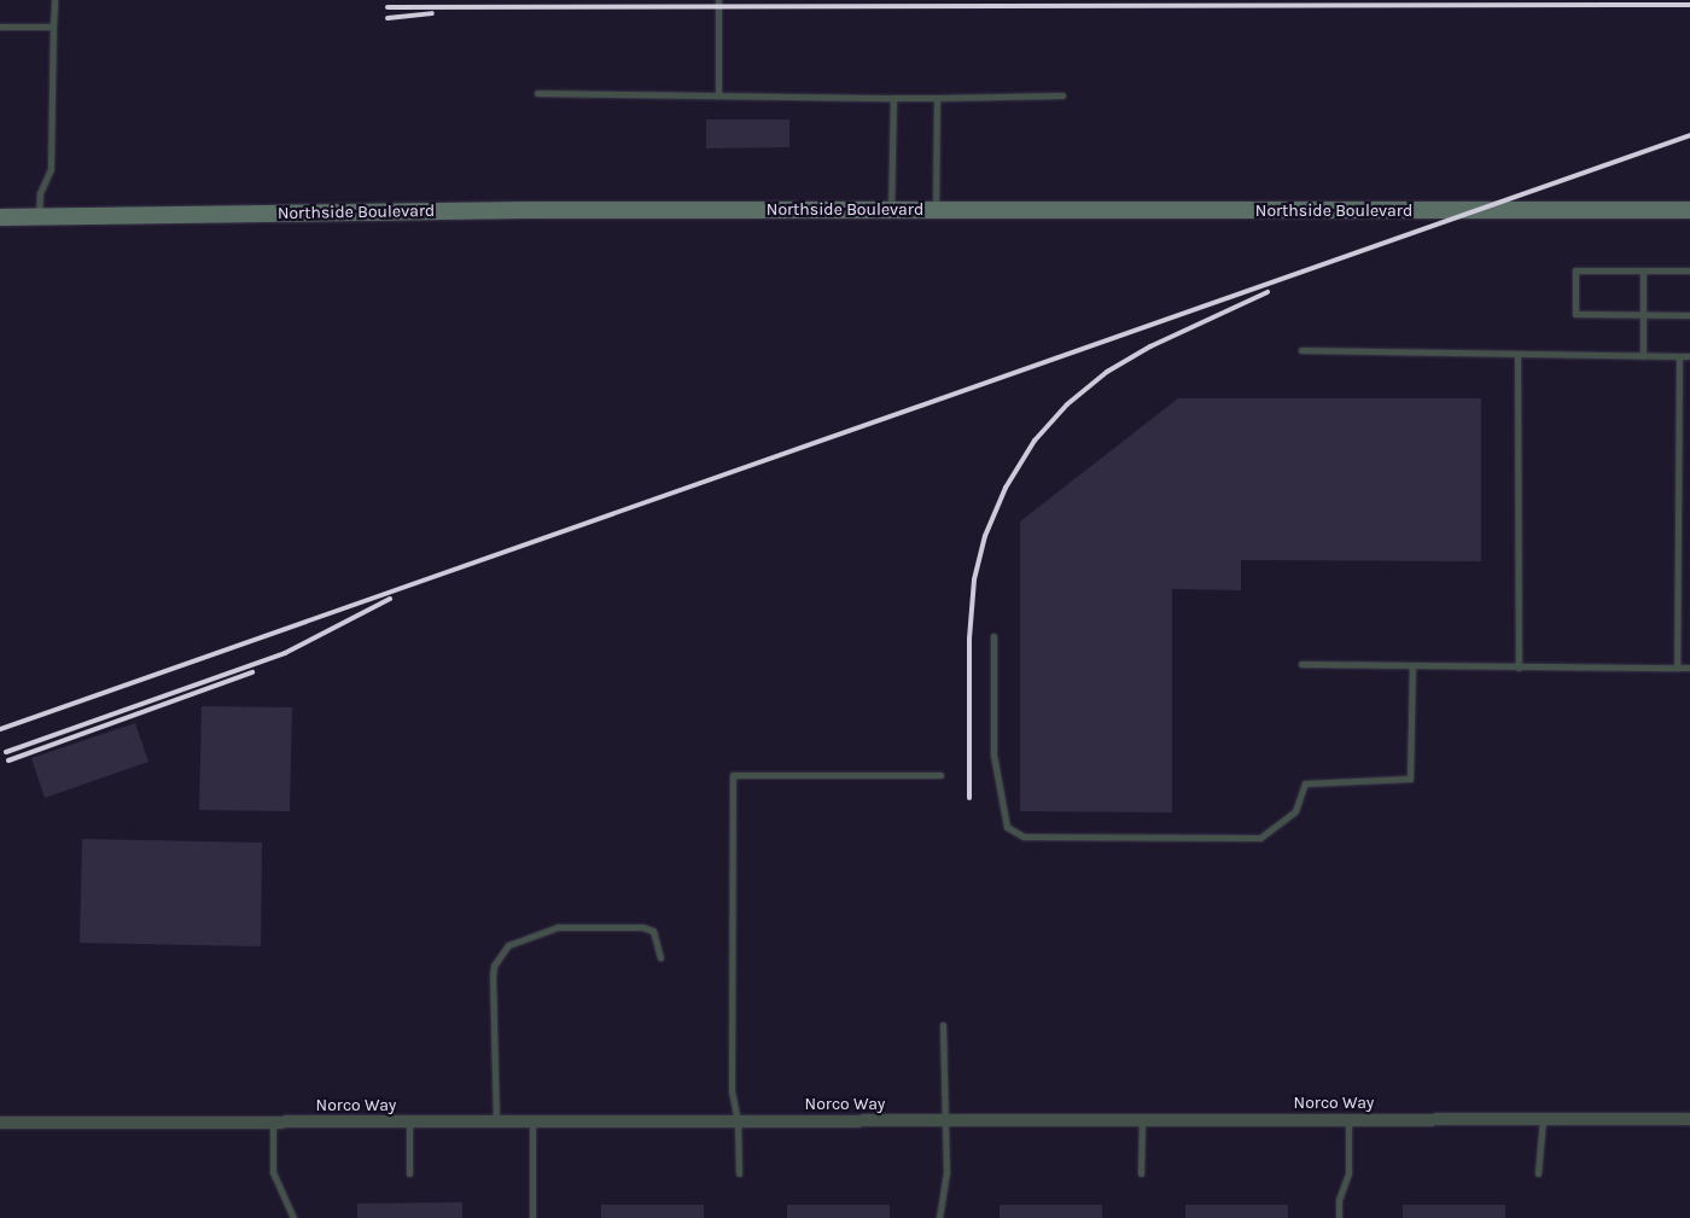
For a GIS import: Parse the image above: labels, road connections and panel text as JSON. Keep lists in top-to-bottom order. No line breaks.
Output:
{"streets":{"main road":["Northside Boulevard"],"street":["Norco Way"]}}
